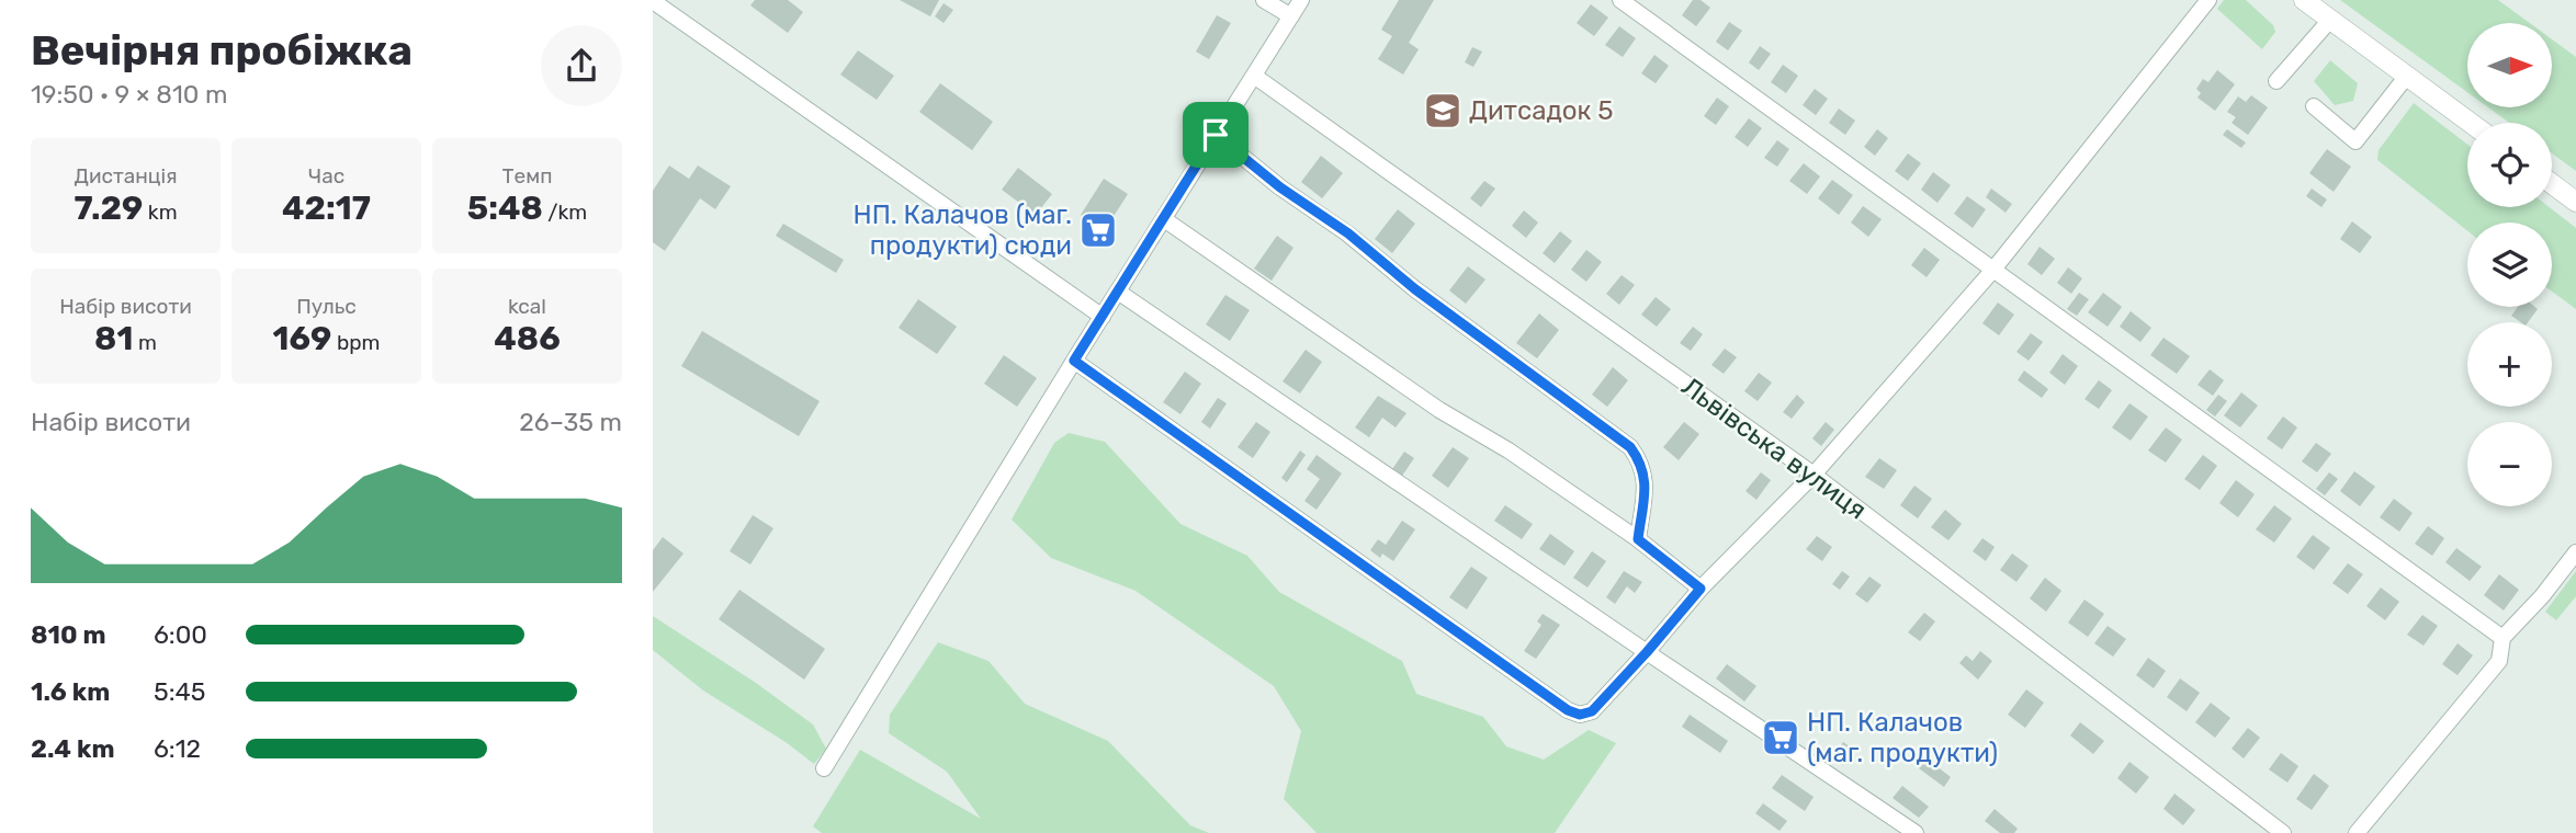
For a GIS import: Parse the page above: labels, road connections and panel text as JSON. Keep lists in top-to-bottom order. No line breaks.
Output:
{"streets":{"street":["Львівська вулиця"]},"places":{"school or university":["Дитсадок 5"],"supermarket":["НП. Калачов (маг. продукти) сюди","НП. Калачов (маг. продукти)"]},"north":"right","page":{"heading":["Вечірня пробіжка","19:50 · 9 × 810 m"],"map_buttons":["+","−"],"stats":[["Дистанція","7.29 km"],["Час","42:17"],["Темп","5:48 /km"],["Набір висоти","81 m"],["Пульс","169 bpm"],["kcal","486"]],"chart":["Набір висоти","26–35 m"],"list":[{"name":"810 m","note":"6:00"},{"name":"1.6 km","note":"5:45"},{"name":"2.4 km","note":"6:12"}]}}
